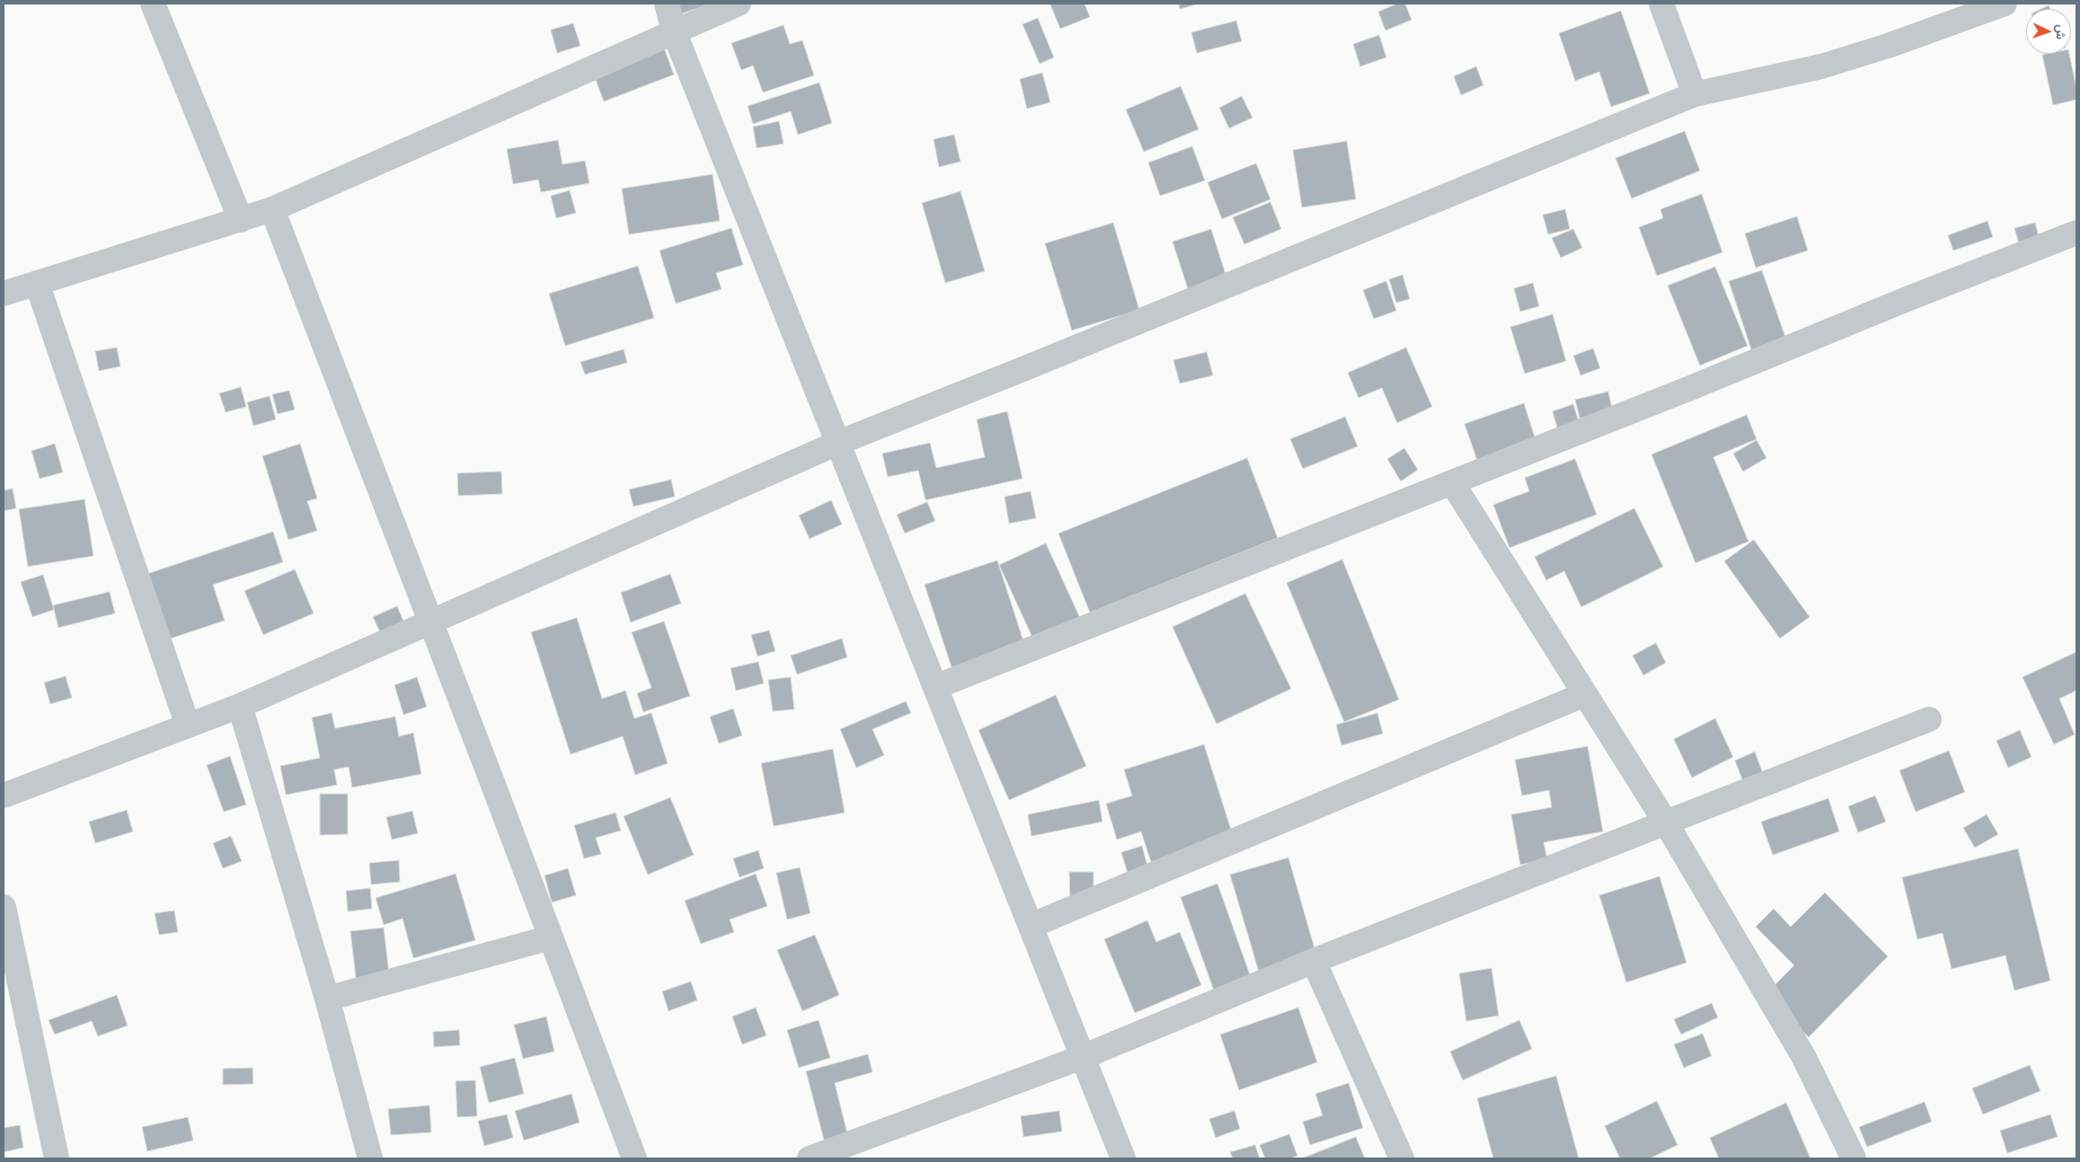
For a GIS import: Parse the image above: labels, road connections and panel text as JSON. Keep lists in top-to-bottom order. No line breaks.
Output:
{"north":"right"}
